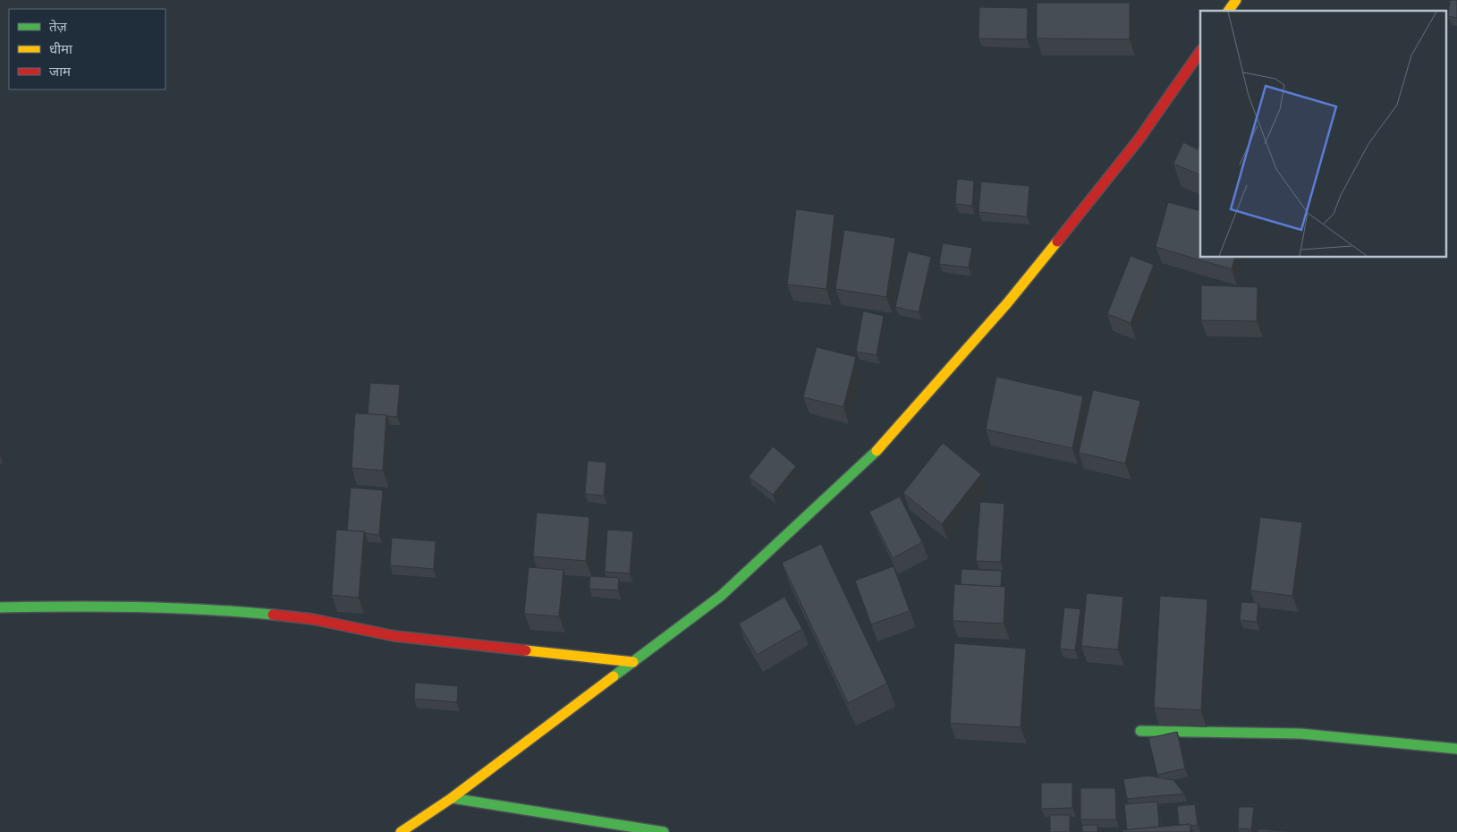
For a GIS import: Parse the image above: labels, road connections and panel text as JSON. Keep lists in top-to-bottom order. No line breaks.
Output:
{"legend":["तेज़","धीमा","जाम"]}
